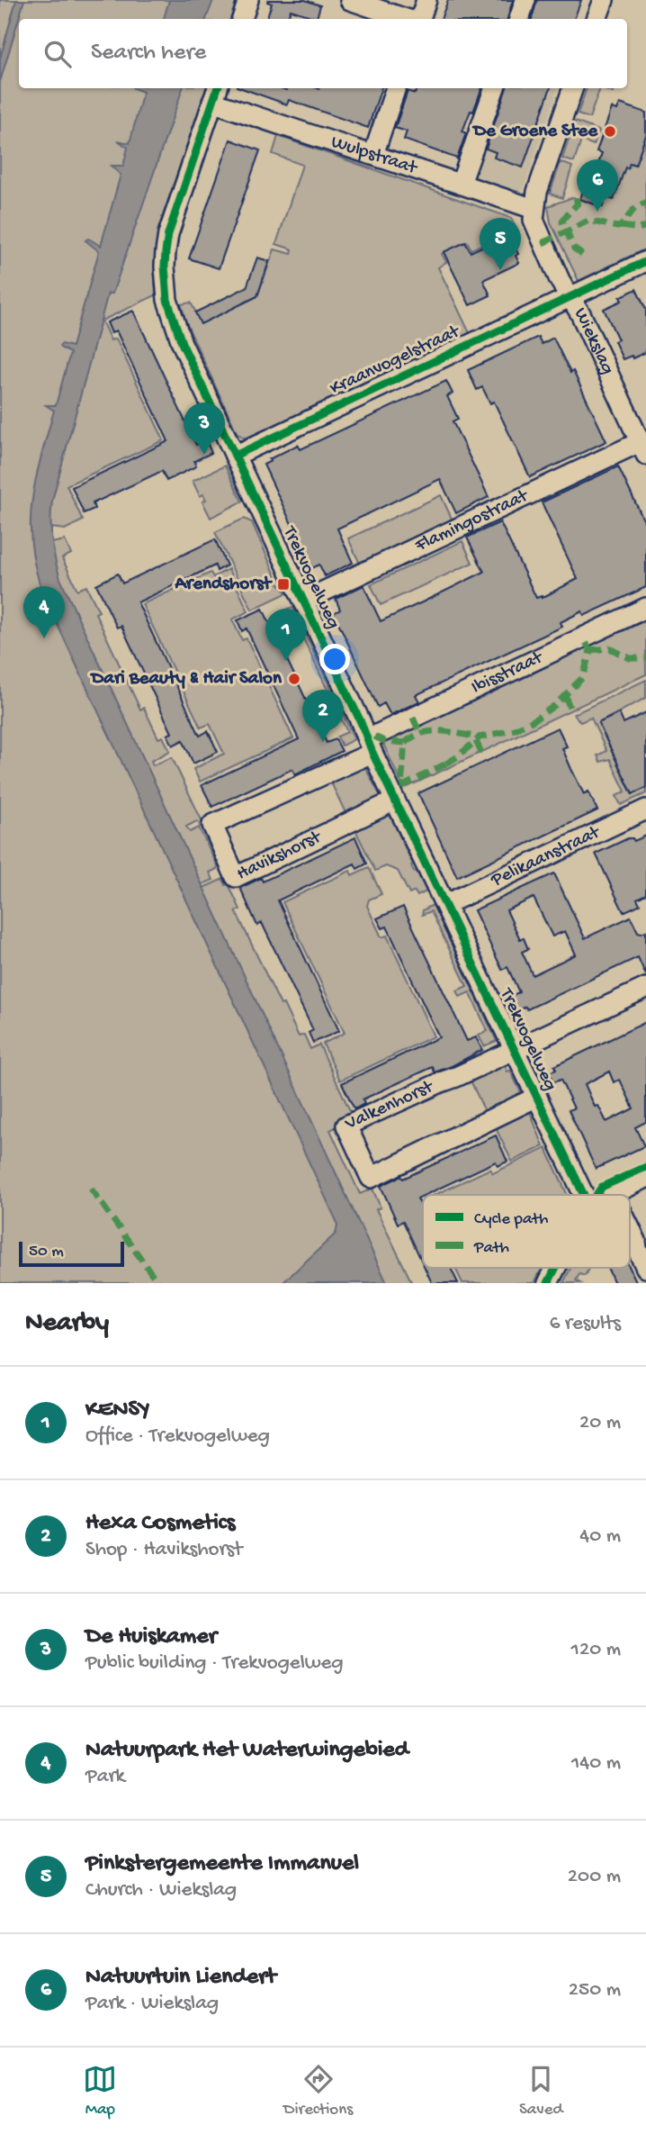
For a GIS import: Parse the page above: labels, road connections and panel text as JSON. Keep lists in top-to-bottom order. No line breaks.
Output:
{"streets":{"street":["Wulpstraat","Wiekslag","Kraanvogelstraat","Flamingostraat","Trekvogelweg","Ibisstraat","Havikshorst","Pelikaanstraat","Valkenhorst"]},"crossings":[["Wulpstraat","Wiekslag"],["Wulpstraat","Trekvogelweg"],["Wiekslag","Kraanvogelstraat"],["Wiekslag","Flamingostraat"],["Kraanvogelstraat","Trekvogelweg"],["Flamingostraat","Trekvogelweg"],["Trekvogelweg","Ibisstraat"],["Trekvogelweg","Havikshorst"],["Trekvogelweg","Pelikaanstraat"],["Trekvogelweg","Valkenhorst"],["Ibisstraat","Havikshorst"]],"places":{"other":["De Groene Stee","Dari Beauty & Hair Salon"],"transit":["Arendshorst"]},"legend":["Cycle path","Path"],"scale_bar":"50 m","page":{"search":"Search here","pins":["6","5","3","4","1","2"],"scale":"50 m","heading":["Nearby","6 results"],"list":[{"mark":"1","name":"KENSY","note":"Office · Trekvogelweg","value":"20 m"},{"mark":"2","name":"Hexa Cosmetics","note":"Shop · Havikshorst","value":"40 m"},{"mark":"3","name":"De Huiskamer","note":"Public building · Trekvogelweg","value":"120 m"},{"mark":"4","name":"Natuurpark Het Waterwingebied","note":"Park","value":"140 m"},{"mark":"5","name":"Pinkstergemeente Immanuel","note":"Church · Wiekslag","value":"200 m"},{"mark":"6","name":"Natuurtuin Liendert","note":"Park · Wiekslag","value":"250 m"}],"nav":["Map","Directions","Saved"]}}
